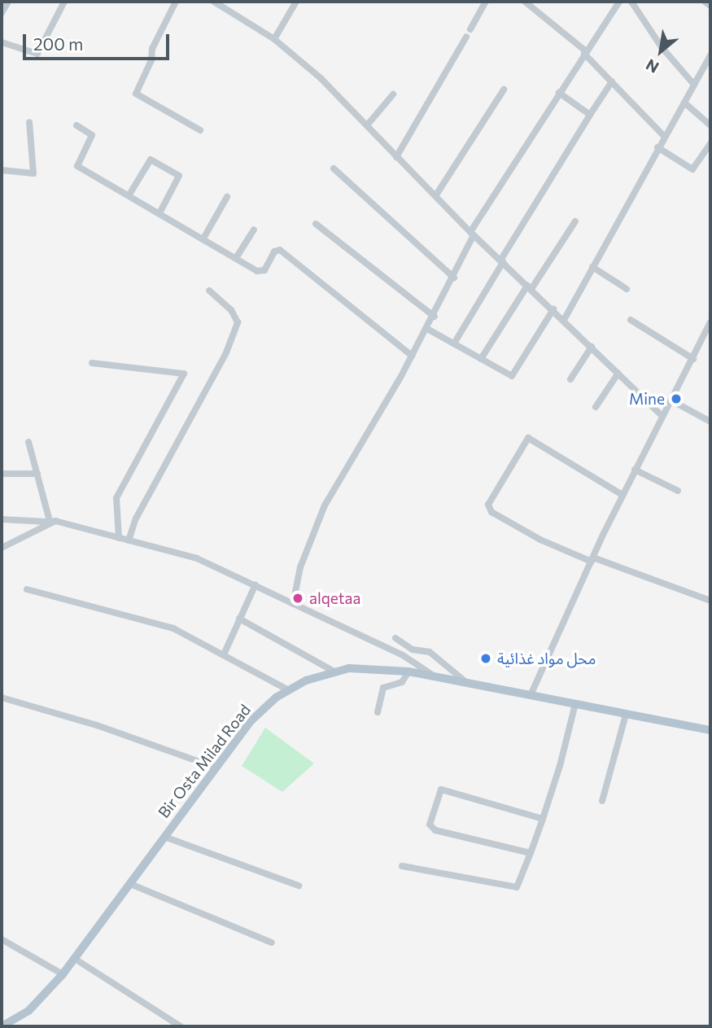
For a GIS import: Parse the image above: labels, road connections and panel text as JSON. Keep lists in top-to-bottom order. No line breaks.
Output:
{"streets":{"main road":["Bir Osta Milad Road"]},"places":["Mine","alqetaa","محل مواد غذائية"],"scale_bar":"200 m","north":"bottom left"}
